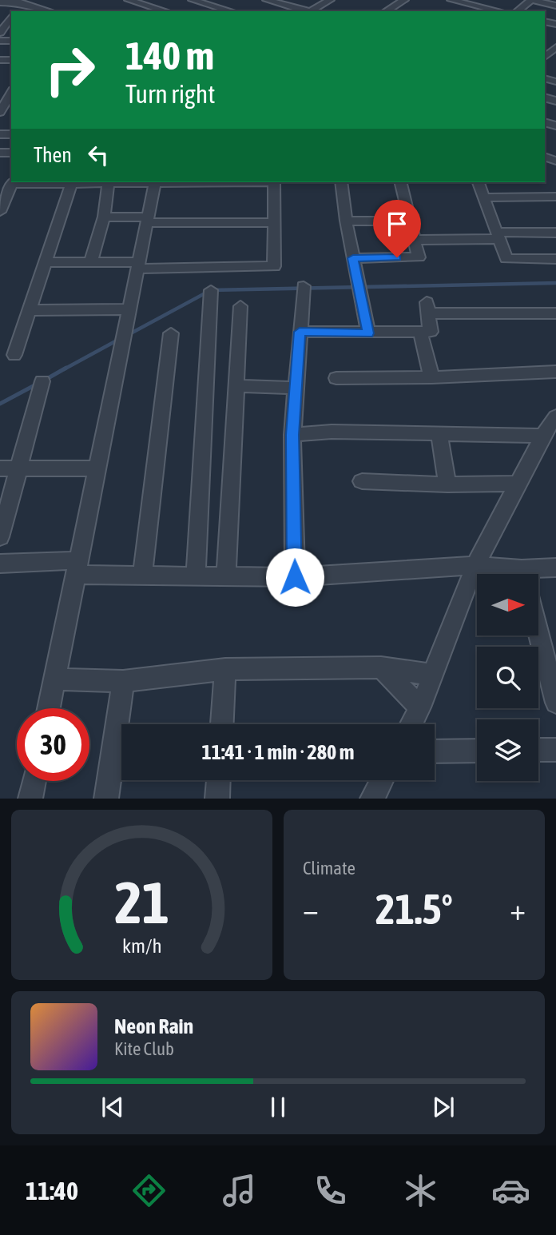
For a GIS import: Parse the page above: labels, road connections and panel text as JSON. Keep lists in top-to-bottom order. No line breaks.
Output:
{"north":"right","page":{"turn":["140 m","Turn right"],"then":"Then","limit":"30","trip":"11:41 · 1 min · 280 m","tile":"Climate","heat":["−","21.5°","+"],"song":["Neon Rain","Kite Club"],"tabs":"11:40","gauge":["21","km/h"]}}
